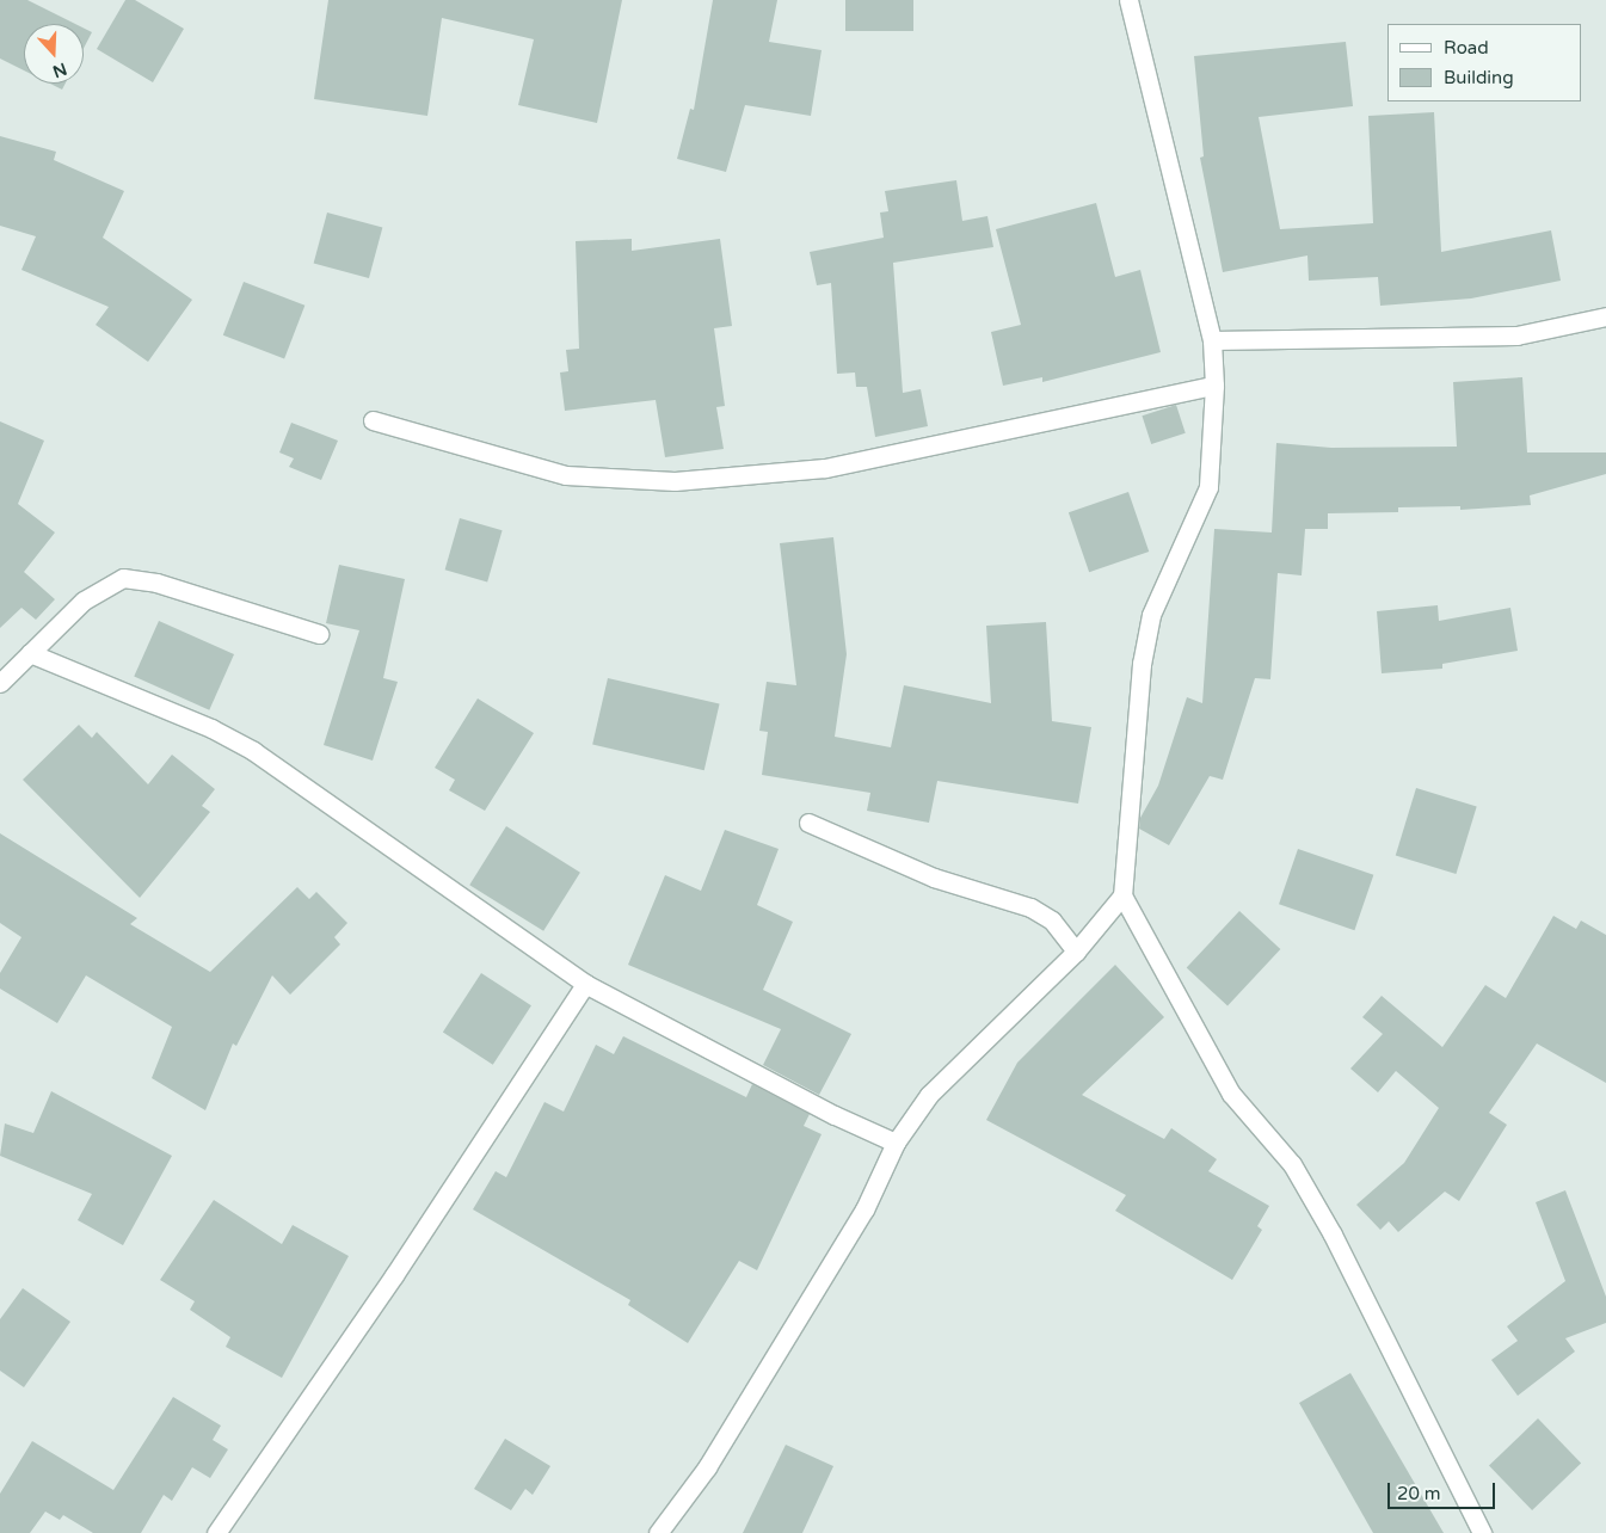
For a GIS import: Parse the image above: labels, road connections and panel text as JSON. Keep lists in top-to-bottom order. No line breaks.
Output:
{"legend":["Road","Building"],"scale_bar":"20 m","north":"bottom"}
